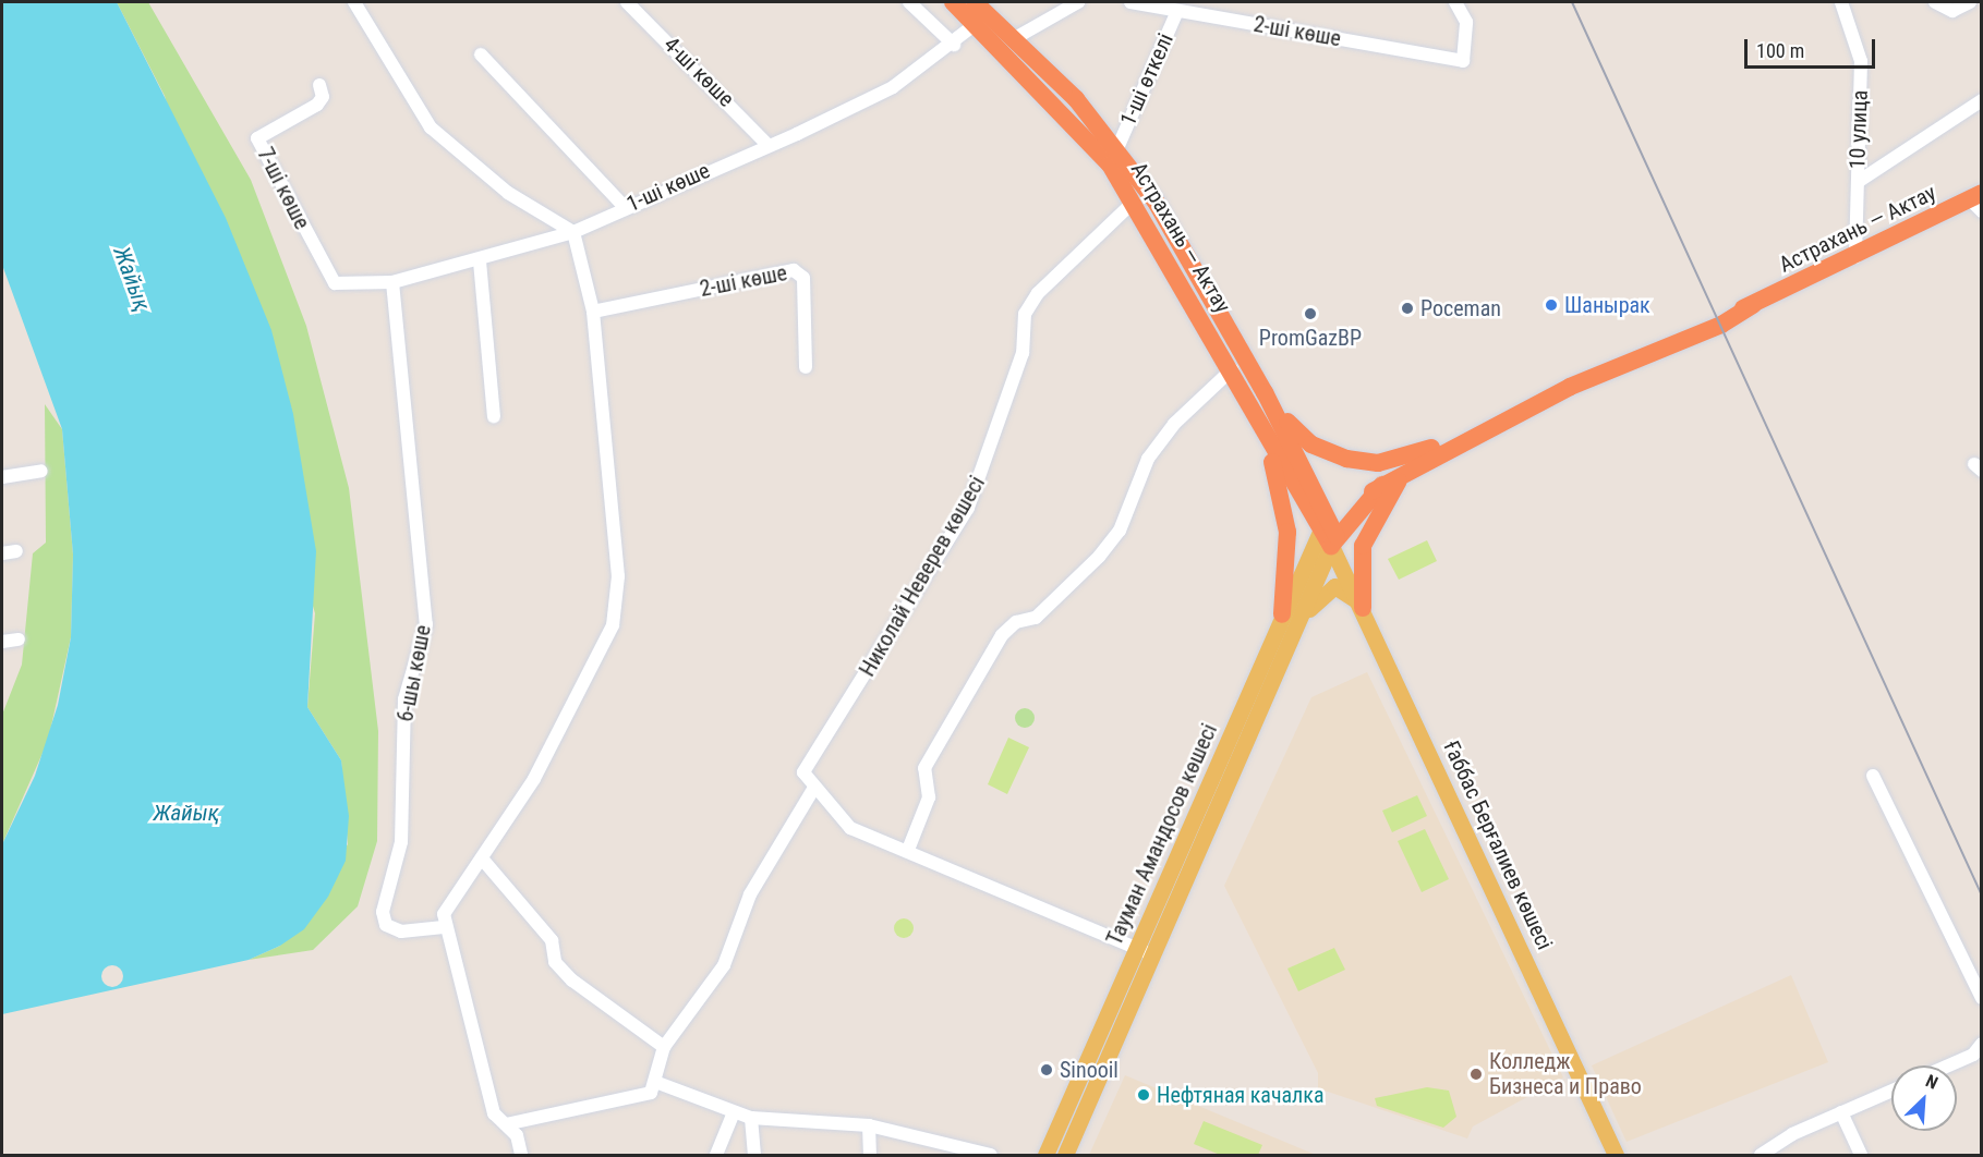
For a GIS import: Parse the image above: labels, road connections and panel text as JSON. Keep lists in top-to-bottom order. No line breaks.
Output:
{"streets":{"highway":["Астрахань — Актау"],"main road":["Тауман Амандосов көшесі","Ғаббас Берғалиев көшесі"],"street":["2-ші көше","4-шi көше","1-ші өткелі","10 улица","1-ші көше","7-шi көше","Николай Неверев көшесі","6-шы көше"]},"crossings":[["2-ші көше","1-ші өткелі"],["4-шi көше","1-ші көше"],["1-ші өткелі","Астрахань — Актау"],["10 улица","Астрахань — Актау"],["1-ші көше","7-шi көше"],["1-ші көше","Астрахань — Актау"],["1-ші көше","6-шы көше"],["Астрахань — Актау","Николай Неверев көшесі"],["Астрахань — Актау","Тауман Амандосов көшесі"],["Астрахань — Актау","Ғаббас Берғалиев көшесі"],["Тауман Амандосов көшесі","Ғаббас Берғалиев көшесі"]],"water":["Жайық"],"places":["Шанырак","Poceman","PromGazBP","Sinooil","Колледж Бизнеса и Право","Нефтяная качалка"],"scale_bar":"100 m","north":"top right"}
